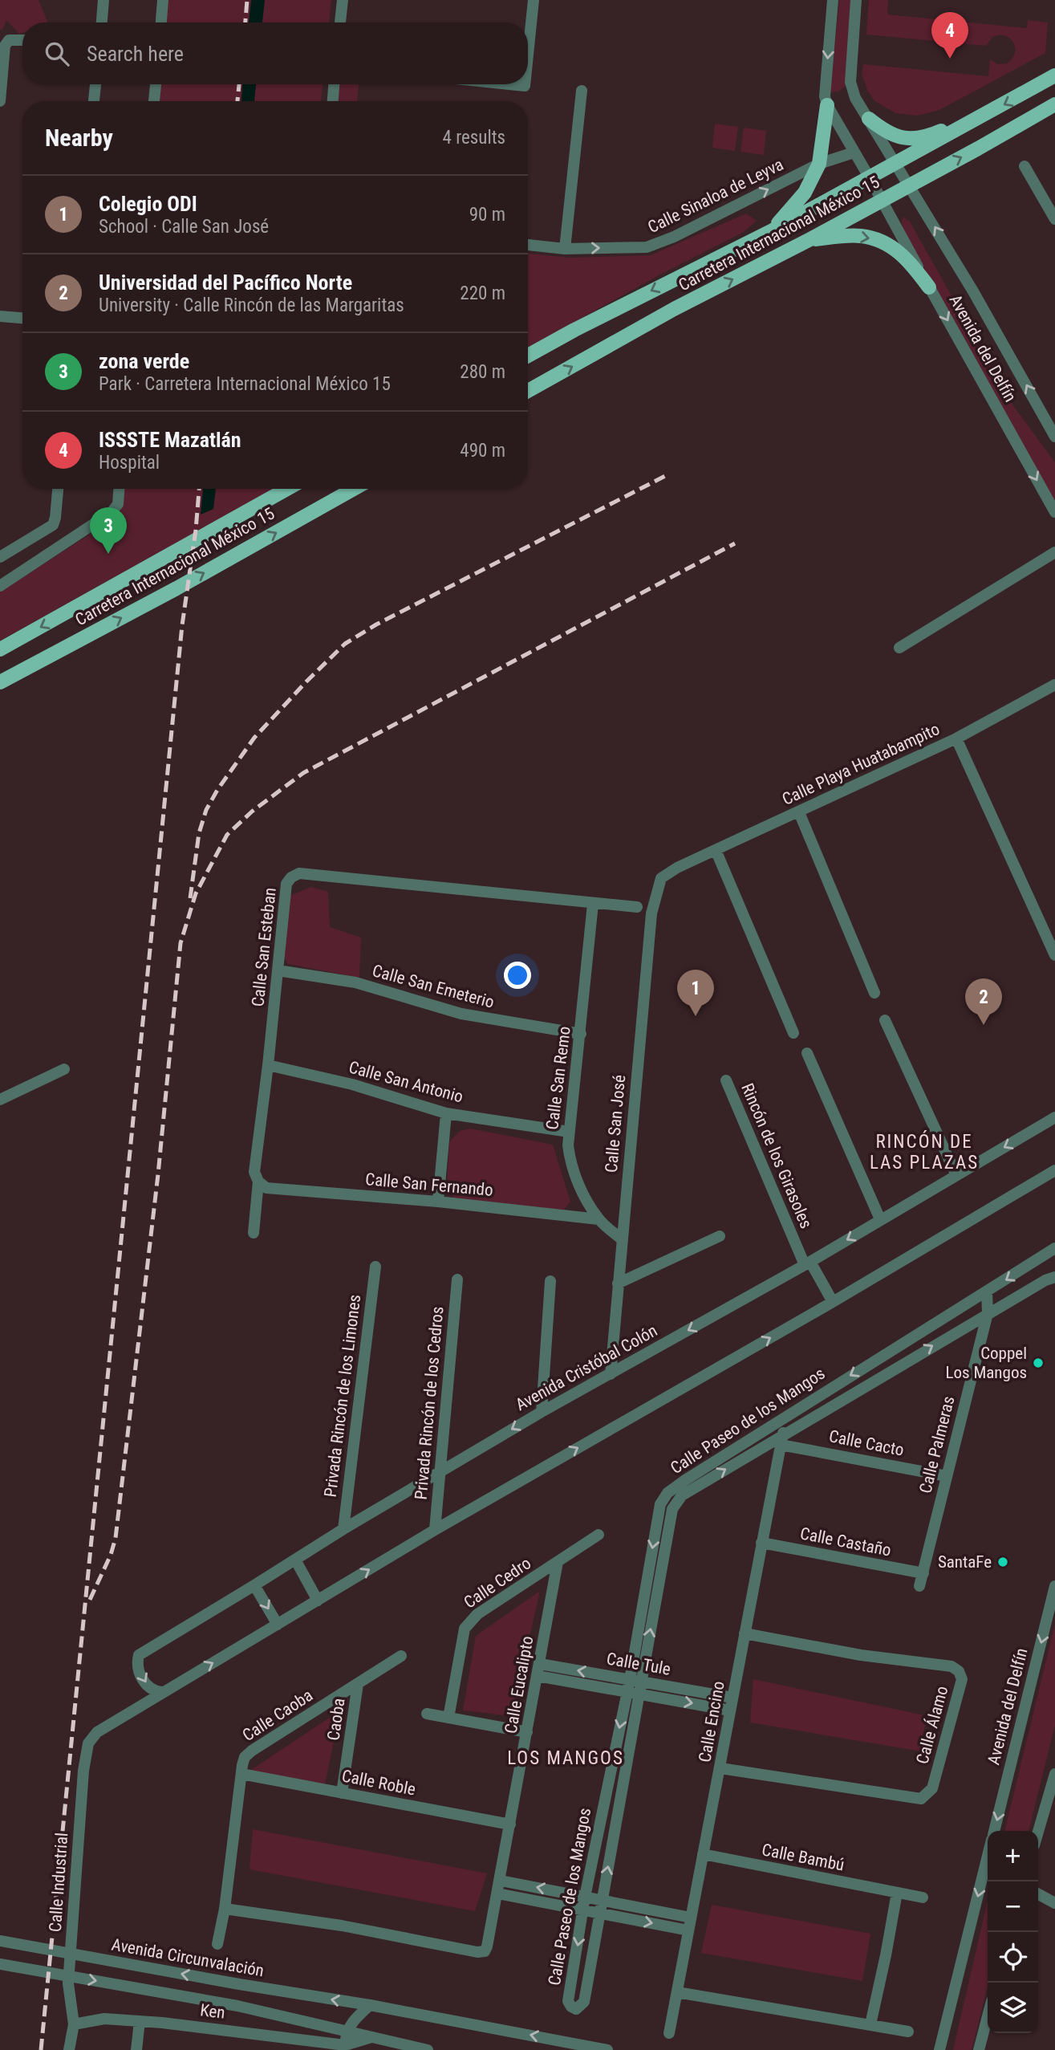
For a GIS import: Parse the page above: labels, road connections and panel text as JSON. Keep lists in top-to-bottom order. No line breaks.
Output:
{"streets":{"main road":["Carretera Internacional México 15"],"street":["Calle Sinaloa de Leyva","Avenida del Delfín","Calle Playa Huatabampito","Calle San Esteban","Calle San Emeterio","Calle San Remo","Calle San Antonio","Calle San José","Rincón de los Girasoles","Calle San Fernando","Avenida Cristóbal Colón","Privada Rincón de los Limones","Privada Rincón de los Cedros","Calle Paseo de los Mangos","Calle Cacto","Calle Palmeras","Calle Castaño","Calle Cedro","Calle Tule","Calle Eucalipto","Calle Caoba","Caoba","Calle Encino","Calle Álamo","Calle Roble","Calle Bambú","Calle Industrial","Avenida Circunvalación","Ken"]},"crossings":[["Carretera Internacional México 15","Avenida del Delfín"],["Calle Playa Huatabampito","Calle San José"],["Calle San Esteban","Calle San Emeterio"],["Calle San Esteban","Calle San Remo"],["Calle San Esteban","Calle San Antonio"],["Calle San Esteban","Calle San Fernando"],["Calle San Emeterio","Calle San Remo"],["Calle San Remo","Calle San Antonio"],["Calle San Remo","Calle San José"],["Calle San Remo","Calle San Fernando"],["Calle San José","Avenida Cristóbal Colón"],["Rincón de los Girasoles","Avenida Cristóbal Colón"],["Avenida Cristóbal Colón","Privada Rincón de los Limones"],["Avenida Cristóbal Colón","Privada Rincón de los Cedros"],["Avenida Cristóbal Colón","Calle Industrial"],["Calle Paseo de los Mangos","Calle Cacto"],["Calle Paseo de los Mangos","Calle Palmeras"],["Calle Paseo de los Mangos","Calle Tule"],["Calle Paseo de los Mangos","Calle Encino"],["Calle Cacto","Calle Palmeras"],["Calle Cacto","Calle Encino"],["Calle Palmeras","Calle Castaño"],["Calle Castaño","Calle Encino"],["Calle Cedro","Calle Eucalipto"],["Calle Tule","Calle Eucalipto"],["Calle Tule","Calle Encino"],["Calle Eucalipto","Calle Caoba"],["Calle Eucalipto","Calle Roble"],["Calle Caoba","Caoba"],["Calle Caoba","Calle Roble"],["Caoba","Calle Roble"],["Calle Encino","Calle Álamo"],["Calle Encino","Calle Bambú"],["Calle Industrial","Ken"]],"one_way":["Calle Sinaloa de Leyva"],"districts":["RINCÓN DE LAS PLAZAS","LOS MANGOS"],"places":["Coppel Los Mangos","SantaFe"],"page":{"pins":["4","3","1","2"],"search":"Search here","heading":["Nearby","4 results"],"list":[{"mark":"1","name":"Colegio ODI","note":"School · Calle San José","value":"90 m"},{"mark":"2","name":"Universidad del Pacífico Norte","note":"University · Calle Rincón de las Margaritas","value":"220 m"},{"mark":"3","name":"zona verde","note":"Park · Carretera Internacional México 15","value":"280 m"},{"mark":"4","name":"ISSSTE Mazatlán","note":"Hospital","value":"490 m"}],"map_buttons":["+","−"]}}
